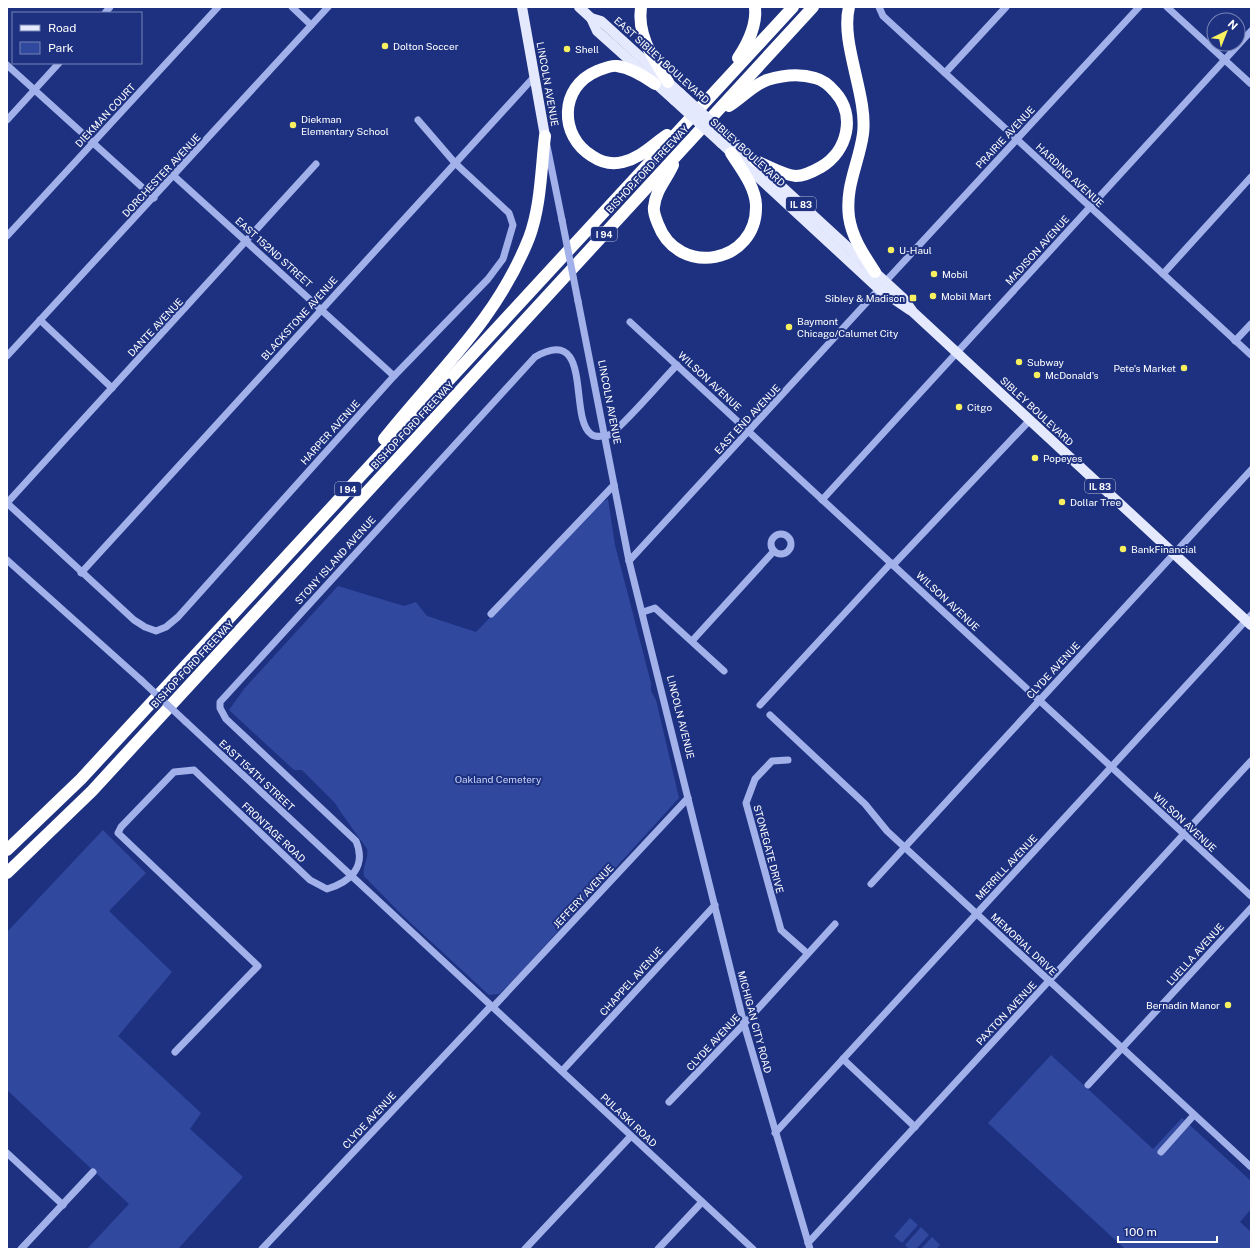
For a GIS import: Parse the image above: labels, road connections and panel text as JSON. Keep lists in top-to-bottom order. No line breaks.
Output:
{"streets":{"highway":["BISHOP FORD FREEWAY","I 94"],"main road":["EAST SIBLEY BOULEVARD","LINCOLN AVENUE","SIBLEY BOULEVARD","IL 83"],"street":["DIEKMAN COURT","PRAIRIE AVENUE","DORCHESTER AVENUE","HARDING AVENUE","MADISON AVENUE","EAST 152ND STREET","BLACKSTONE AVENUE","DANTE AVENUE","WILSON AVENUE","EAST END AVENUE","HARPER AVENUE","STONY ISLAND AVENUE","CLYDE AVENUE","EAST 154TH STREET","FRONTAGE ROAD","STONEGATE DRIVE","MERRILL AVENUE","JEFFERY AVENUE","MEMORIAL DRIVE","LUELLA AVENUE","CHAPPEL AVENUE","PAXTON AVENUE","MICHIGAN CITY ROAD","PULASKI ROAD"]},"crossings":[["EAST SIBLEY BOULEVARD","SIBLEY BOULEVARD"],["LINCOLN AVENUE","BLACKSTONE AVENUE"],["LINCOLN AVENUE","EAST END AVENUE"],["LINCOLN AVENUE","STONY ISLAND AVENUE"],["LINCOLN AVENUE","JEFFERY AVENUE"],["LINCOLN AVENUE","MICHIGAN CITY ROAD"],["PRAIRIE AVENUE","SIBLEY BOULEVARD"],["PRAIRIE AVENUE","HARDING AVENUE"],["PRAIRIE AVENUE","EAST END AVENUE"],["SIBLEY BOULEVARD","MADISON AVENUE"],["SIBLEY BOULEVARD","EAST END AVENUE"],["SIBLEY BOULEVARD","CLYDE AVENUE"],["SIBLEY BOULEVARD","MERRILL AVENUE"],["DORCHESTER AVENUE","EAST 152ND STREET"],["HARDING AVENUE","MADISON AVENUE"],["MADISON AVENUE","WILSON AVENUE"],["EAST 152ND STREET","BLACKSTONE AVENUE"],["EAST 152ND STREET","DANTE AVENUE"],["EAST 152ND STREET","HARPER AVENUE"],["BLACKSTONE AVENUE","HARPER AVENUE"],["WILSON AVENUE","EAST END AVENUE"],["WILSON AVENUE","CLYDE AVENUE"],["WILSON AVENUE","MERRILL AVENUE"],["WILSON AVENUE","PAXTON AVENUE"],["STONY ISLAND AVENUE","EAST 154TH STREET"],["STONY ISLAND AVENUE","FRONTAGE ROAD"],["CLYDE AVENUE","EAST 154TH STREET"],["CLYDE AVENUE","STONEGATE DRIVE"],["CLYDE AVENUE","JEFFERY AVENUE"],["CLYDE AVENUE","MEMORIAL DRIVE"],["CLYDE AVENUE","MICHIGAN CITY ROAD"],["CLYDE AVENUE","PULASKI ROAD"],["EAST 154TH STREET","FRONTAGE ROAD"],["EAST 154TH STREET","JEFFERY AVENUE"],["EAST 154TH STREET","PULASKI ROAD"],["MERRILL AVENUE","MEMORIAL DRIVE"],["MERRILL AVENUE","MICHIGAN CITY ROAD"],["JEFFERY AVENUE","MICHIGAN CITY ROAD"],["JEFFERY AVENUE","PULASKI ROAD"],["MEMORIAL DRIVE","LUELLA AVENUE"],["MEMORIAL DRIVE","PAXTON AVENUE"],["CHAPPEL AVENUE","MICHIGAN CITY ROAD"],["CHAPPEL AVENUE","PULASKI ROAD"],["PAXTON AVENUE","MICHIGAN CITY ROAD"]],"parks":["Oakland Cemetery"],"places":{"other":["Dolton Soccer","Shell","Diekman Elementary School","U-Haul","Mobil","Mobil Mart","Baymont Chicago/Calumet City","Subway","Pete's Market","McDonald's","Citgo","Popeyes","Dollar Tree","BankFinancial","Bernadin Manor"],"transit":["Sibley & Madison"]},"legend":["Road","Park"],"scale_bar":"100 m","north":"top right"}
